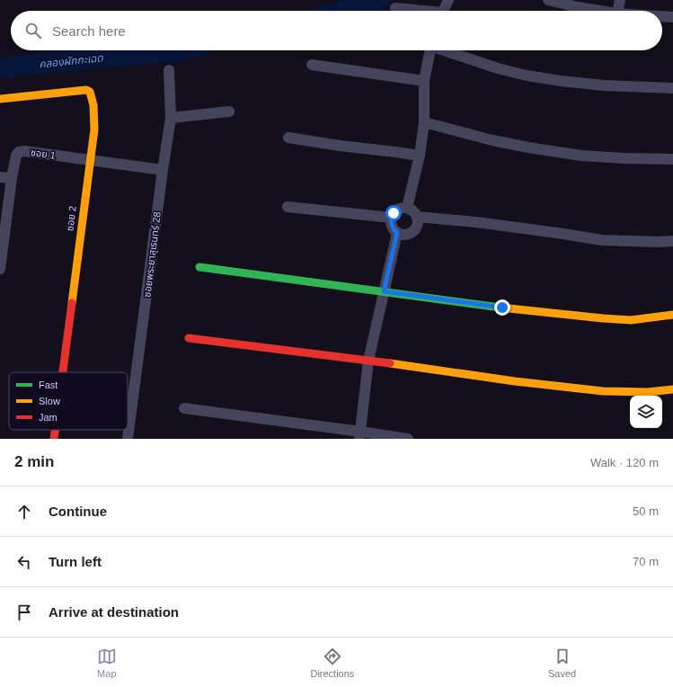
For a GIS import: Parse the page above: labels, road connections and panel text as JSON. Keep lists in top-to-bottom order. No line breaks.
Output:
{"streets":{"street":["ซอย 1","ซอย 2","ซอยพระยาสุเรนทร์ 28"]},"crossings":[["ซอย 1","ซอย 2"],["ซอย 1","ซอยพระยาสุเรนทร์ 28"]],"water":["คลองผักกะเฉด"],"legend":["Fast","Slow","Jam"],"page":{"search":"Search here","heading":["2 min","Walk · 120 m"],"list":[["Continue","50 m"],["Turn left","70 m"],"Arrive at destination"],"nav":["Map","Directions","Saved"]}}
